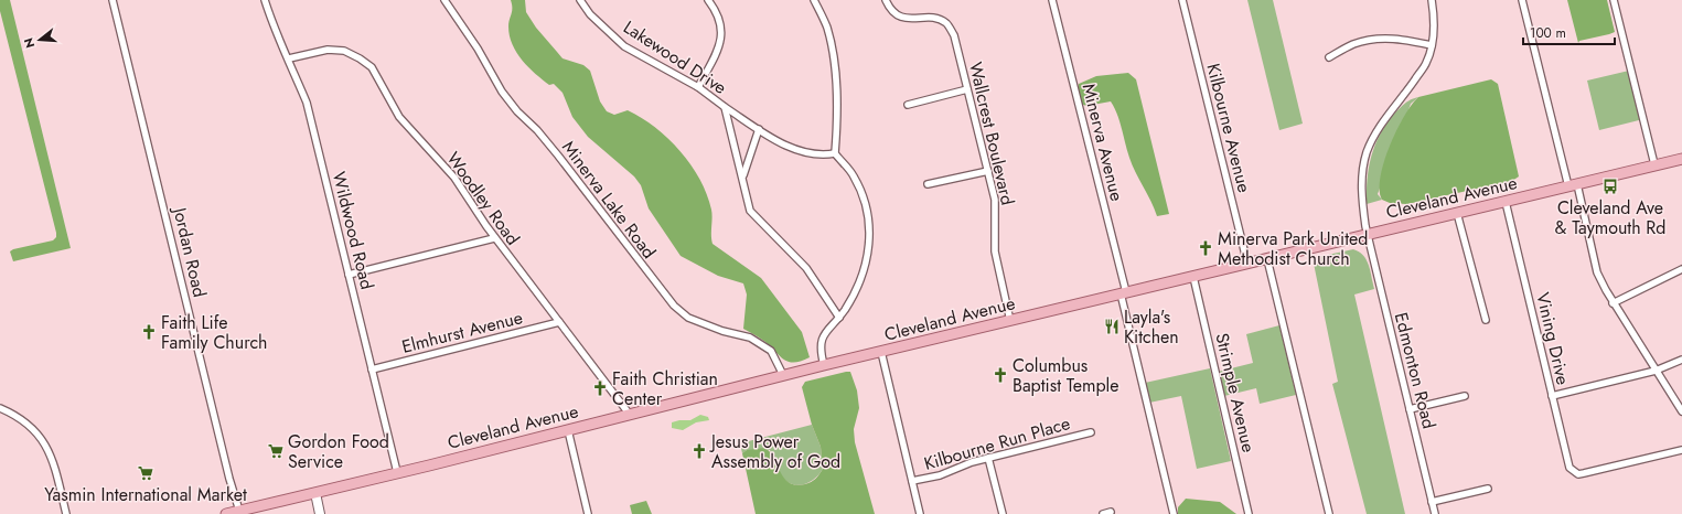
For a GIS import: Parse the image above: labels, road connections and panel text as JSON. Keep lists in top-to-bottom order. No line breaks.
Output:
{"streets":{"main road":["Cleveland Avenue"],"street":["Lakewood Drive","Kilbourne Avenue","Wallcrest Boulevard","Minerva Avenue","Woodley Road","Minerva Lake Road","Wildwood Road","Jordan Road","Elmhurst Avenue","Vining Drive","Edmonton Road","Strimple Avenue","Kilbourne Run Place"]},"crossings":[["Kilbourne Avenue","Cleveland Avenue"],["Wallcrest Boulevard","Cleveland Avenue"],["Minerva Avenue","Cleveland Avenue"],["Cleveland Avenue","Woodley Road"],["Cleveland Avenue","Minerva Lake Road"],["Cleveland Avenue","Wildwood Road"],["Cleveland Avenue","Jordan Road"],["Cleveland Avenue","Vining Drive"],["Cleveland Avenue","Edmonton Road"],["Cleveland Avenue","Strimple Avenue"],["Woodley Road","Wildwood Road"],["Woodley Road","Elmhurst Avenue"],["Wildwood Road","Elmhurst Avenue"]],"places":{"bus stop":["Cleveland Ave & Taymouth Rd"],"church":["Minerva Park United Methodist Church","Faith Life Family Church","Columbus Baptist Temple","Faith Christian Center","Jesus Power Assembly of God"],"restaurant":["Layla's Kitchen"],"supermarket":["Gordon Food Service","Yasmin International Market"]},"scale_bar":"100 m","north":"left"}
